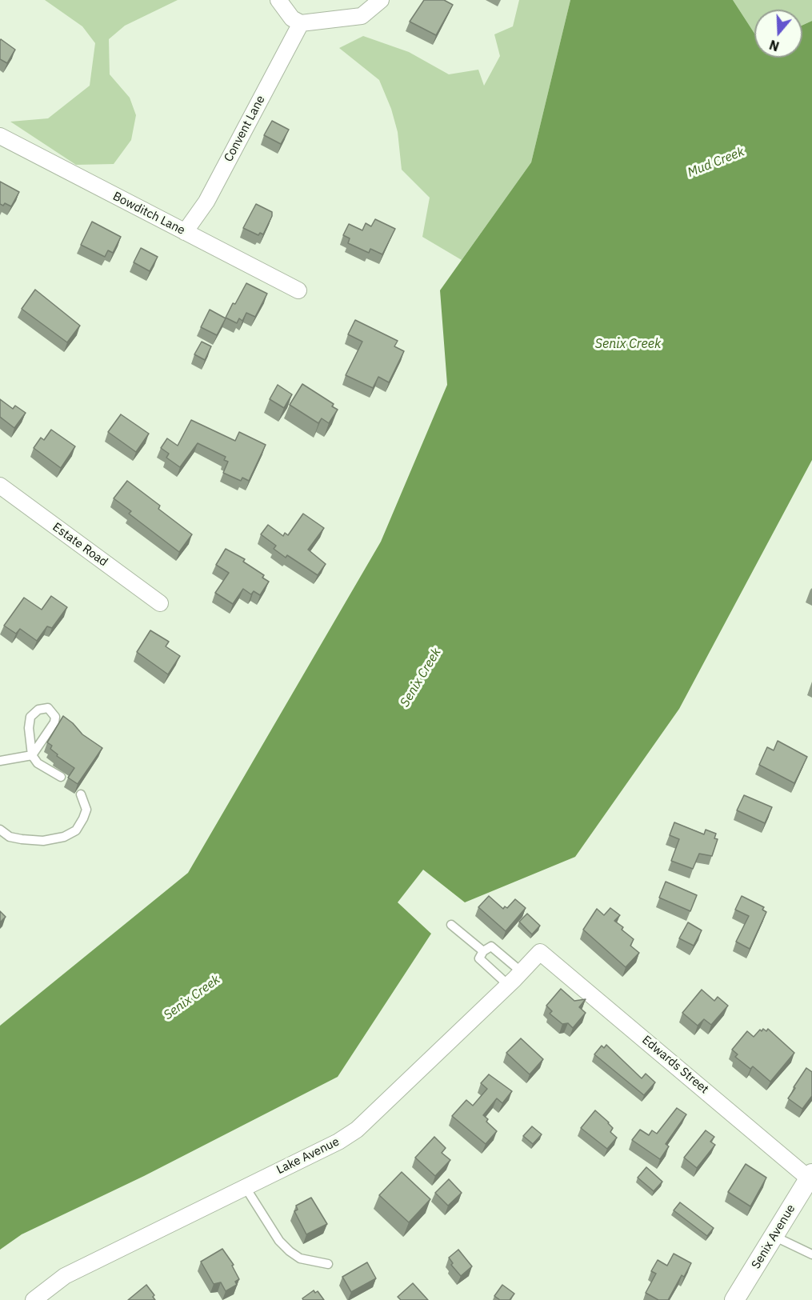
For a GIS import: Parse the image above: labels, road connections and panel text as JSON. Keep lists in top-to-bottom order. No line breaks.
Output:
{"streets":{"street":["Convent Lane","Bowditch Lane","Estate Road","Edwards Street","Lake Avenue","Senix Avenue"]},"crossings":[["Convent Lane","Bowditch Lane"],["Edwards Street","Lake Avenue"],["Edwards Street","Senix Avenue"]],"water":["Mud Creek","Senix Creek"],"north":"bottom"}
